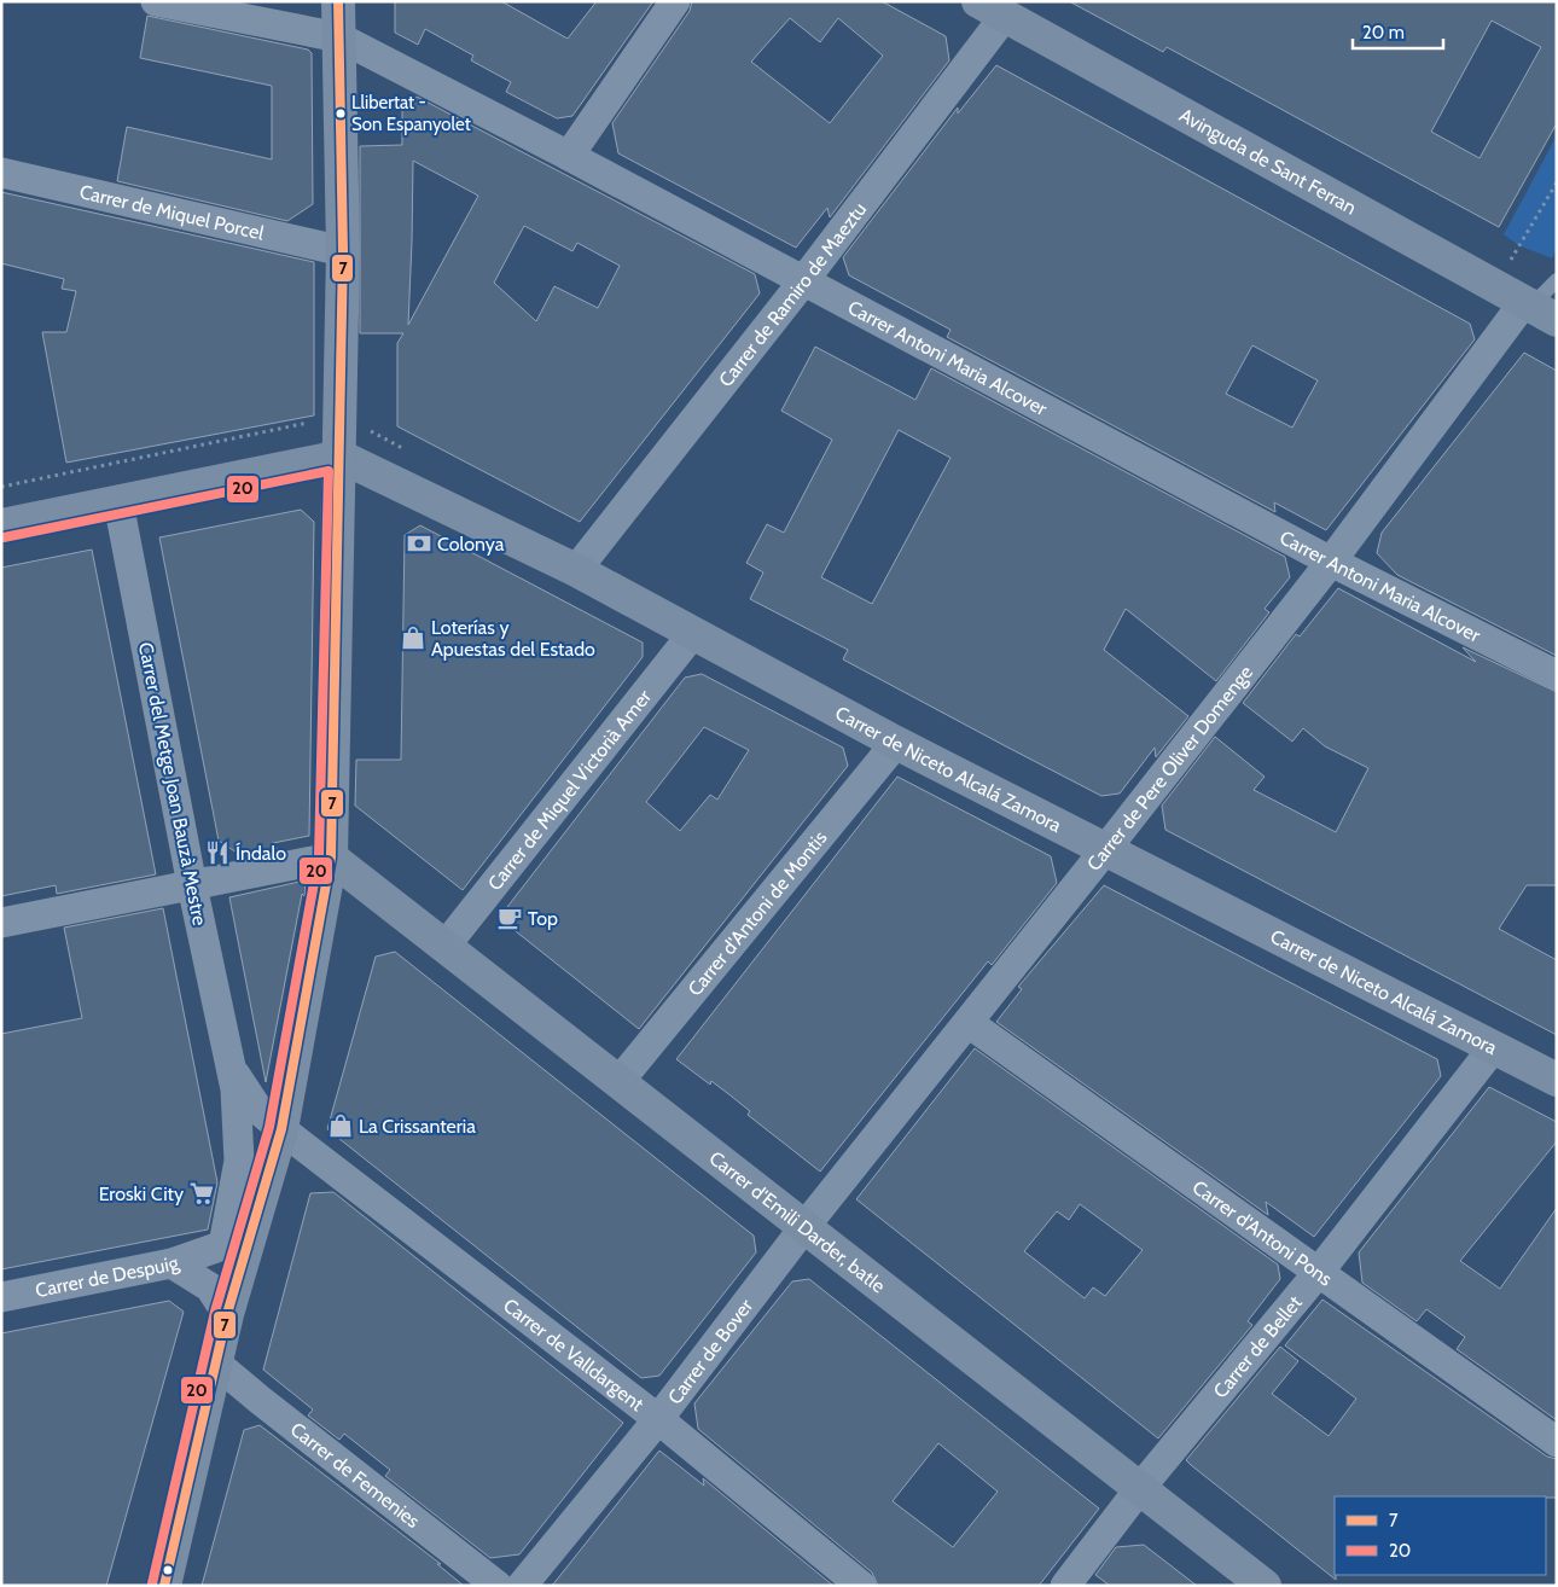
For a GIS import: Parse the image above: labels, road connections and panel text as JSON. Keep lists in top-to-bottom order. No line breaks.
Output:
{"streets":{"street":["Avinguda de Sant Ferran","Carrer de Miquel Porcel","Carrer de Ramiro de Maeztu","Carrer Antoni Maria Alcover","Carrer de Niceto Alcalá Zamora","Carrer de Pere Oliver Domenge","Carrer del Metge Joan Bauzà Mestre","Carrer de Miquel Victorià Amer","Carrer d'Antoni de Montis","Carrer d'Emili Darder, batle","Carrer d'Antoni Pons","Carrer de Despuig","Carrer de Bellet","Carrer de Bover","Carrer de Valldargent","Carrer de Femenies"]},"crossings":[["Avinguda de Sant Ferran","Carrer de Ramiro de Maeztu"],["Avinguda de Sant Ferran","Carrer de Pere Oliver Domenge"],["Carrer de Ramiro de Maeztu","Carrer Antoni Maria Alcover"],["Carrer de Ramiro de Maeztu","Carrer de Niceto Alcalá Zamora"],["Carrer Antoni Maria Alcover","Carrer de Pere Oliver Domenge"],["Carrer de Niceto Alcalá Zamora","Carrer de Pere Oliver Domenge"],["Carrer de Niceto Alcalá Zamora","Carrer de Miquel Victorià Amer"],["Carrer de Niceto Alcalá Zamora","Carrer d'Antoni de Montis"],["Carrer de Niceto Alcalá Zamora","Carrer de Bellet"],["Carrer de Pere Oliver Domenge","Carrer d'Emili Darder, batle"],["Carrer de Pere Oliver Domenge","Carrer d'Antoni Pons"],["Carrer de Pere Oliver Domenge","Carrer de Bover"],["Carrer del Metge Joan Bauzà Mestre","Carrer de Despuig"],["Carrer del Metge Joan Bauzà Mestre","Carrer de Valldargent"],["Carrer de Miquel Victorià Amer","Carrer d'Emili Darder, batle"],["Carrer d'Antoni de Montis","Carrer d'Emili Darder, batle"],["Carrer d'Emili Darder, batle","Carrer de Bellet"],["Carrer d'Emili Darder, batle","Carrer de Bover"],["Carrer d'Antoni Pons","Carrer de Bellet"],["Carrer de Bover","Carrer de Valldargent"]],"places":{"other":["Llibertat - Son Espanyolet"],"bank":["Colonya"],"shop":["Loterías y Apuestas del Estado","La Crissanteria"],"restaurant":["Índalo"],"cafe":["Top"],"supermarket":["Eroski City"]},"lines":["transit line 7","transit line 20"],"legend":["7","20"],"scale_bar":"20 m"}
